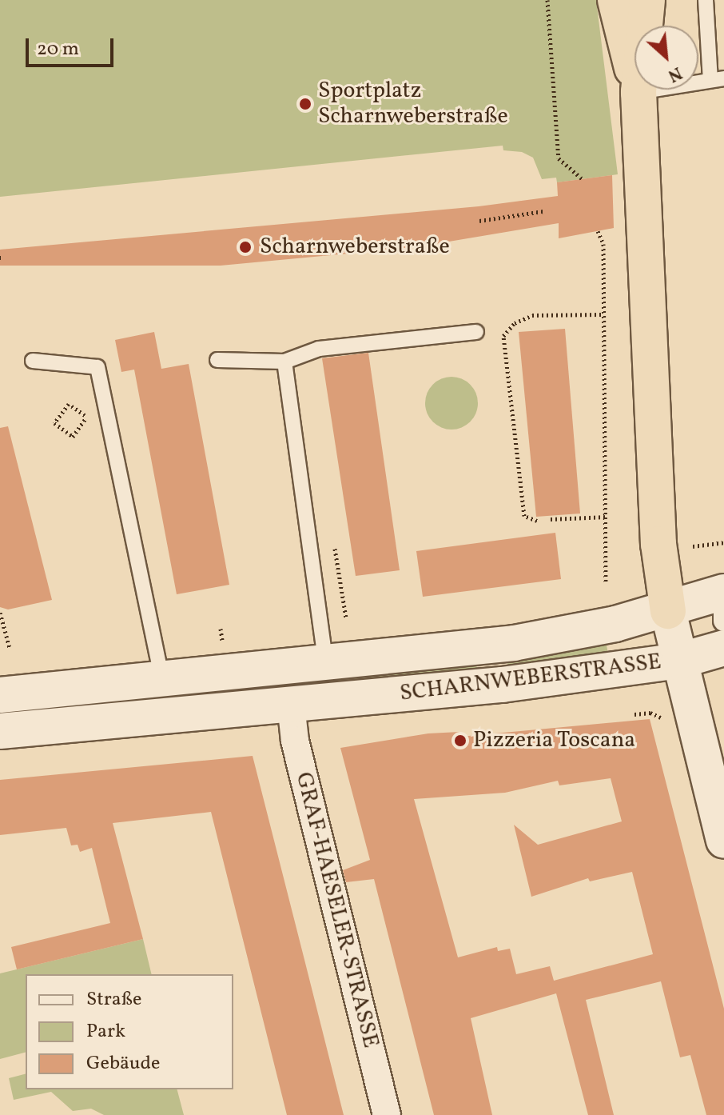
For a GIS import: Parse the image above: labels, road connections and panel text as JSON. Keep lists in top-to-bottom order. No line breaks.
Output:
{"streets":{"main road":["SCHARNWEBERSTRASSE"],"street":["GRAF-HAESELER-STRASSE"]},"crossings":[["SCHARNWEBERSTRASSE","GRAF-HAESELER-STRASSE"]],"places":["Sportplatz Scharnweberstraße","Scharnweberstraße","Pizzeria Toscana"],"legend":["Straße","Park","Gebäude"],"scale_bar":"20 m","north":"bottom right"}
